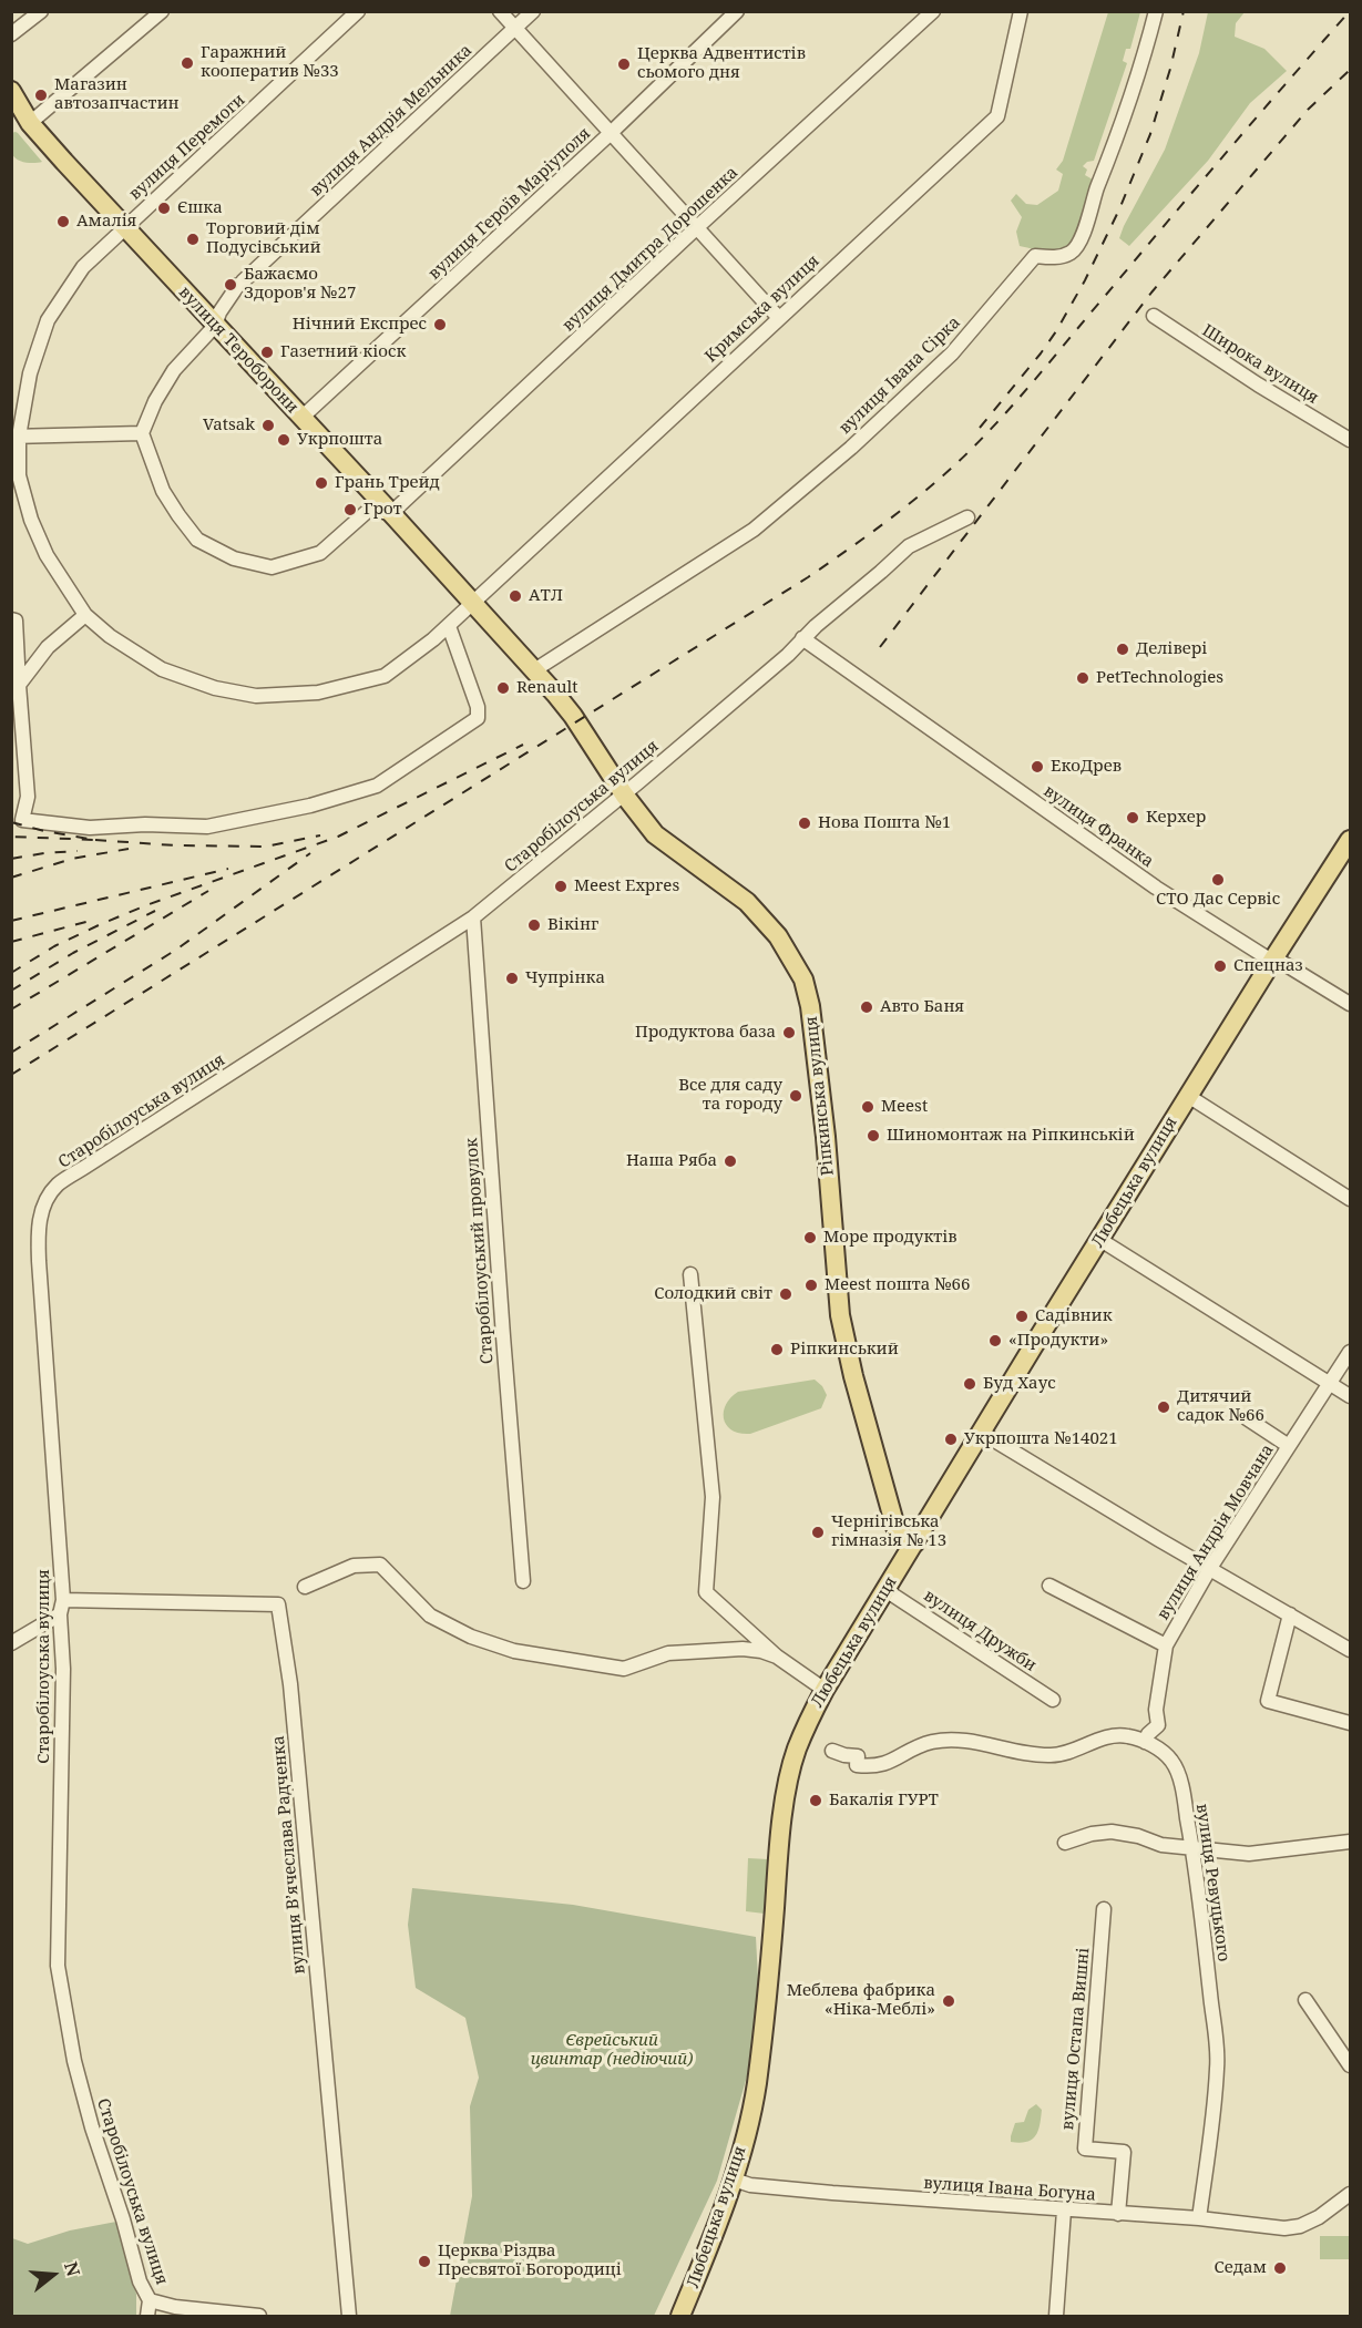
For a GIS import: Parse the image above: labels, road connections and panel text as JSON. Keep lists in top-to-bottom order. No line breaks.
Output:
{"streets":{"main road":["вулиця Тероборони","Ріпкинська вулиця","Любецька вулиця"],"street":["вулиця Андрія Мельника","вулиця Перемоги","вулиця Героїв Маріуполя","вулиця Дмитра Дорошенка","Кримська вулиця","Широка вулиця","вулиця Івана Сірка","Старобілоуська вулиця","вулиця Франка","Старобілоуський провулок","вулиця Андрія Мовчана","вулиця Дружби","вулиця Вʼячеслава Радченка","вулиця Ревуцького","вулиця Остапа Вишні","вулиця Івана Богуна"]},"crossings":[["вулиця Андрія Мельника","вулиця Тероборони"],["вулиця Перемоги","Кримська вулиця"],["вулиця Перемоги","вулиця Тероборони"],["вулиця Героїв Маріуполя","вулиця Тероборони"],["вулиця Дмитра Дорошенка","вулиця Тероборони"],["Кримська вулиця","вулиця Тероборони"],["вулиця Тероборони","вулиця Івана Сірка"],["вулиця Тероборони","Ріпкинська вулиця"],["Старобілоуська вулиця","вулиця Франка"],["Старобілоуська вулиця","Ріпкинська вулиця"],["Старобілоуська вулиця","Старобілоуський провулок"],["Старобілоуська вулиця","вулиця Вʼячеслава Радченка"],["вулиця Франка","Любецька вулиця"],["Ріпкинська вулиця","Любецька вулиця"],["Любецька вулиця","вулиця Дружби"],["Любецька вулиця","вулиця Івана Богуна"],["вулиця Андрія Мовчана","вулиця Ревуцького"],["вулиця Ревуцького","вулиця Івана Богуна"],["вулиця Остапа Вишні","вулиця Івана Богуна"]],"parks":["Єврейський цвинтар (недіючий)"],"places":["Гаражний кооператив №33","Церква Адвентистів сьомого дня","Магазин автозапчастин","Єшка","Амалія","Торговий дім Подусівський","Бажаємо Здоров'я №27","Нічний Експрес","Газетний кіоск","Vatsak","Укрпошта","Грань Трейд","Грот","АТЛ","Делівері","PetTechnologies","Renault","ЕкоДрев","Керхер","Нова Пошта №1","СТО Дас Сервіс","Meest Expres","Вікінг","Спецназ","Чупрінка","Авто Баня","Продуктова база","Все для саду та городу","Meest","Шиномонтаж на Ріпкинській","Наша Ряба","Море продуктів","Meest пошта №66","Солодкий світ","Садівник","«Продукти»","Ріпкинський","Буд Хаус","Дитячий садок №66","Укрпошта №14021","Чернігівська гімназія № 13","Бакалія ГУРТ","Меблева фабрика «Ніка-Меблі»","Церква Різдва Пресвятої Богородиці","Седам"],"north":"right"}
